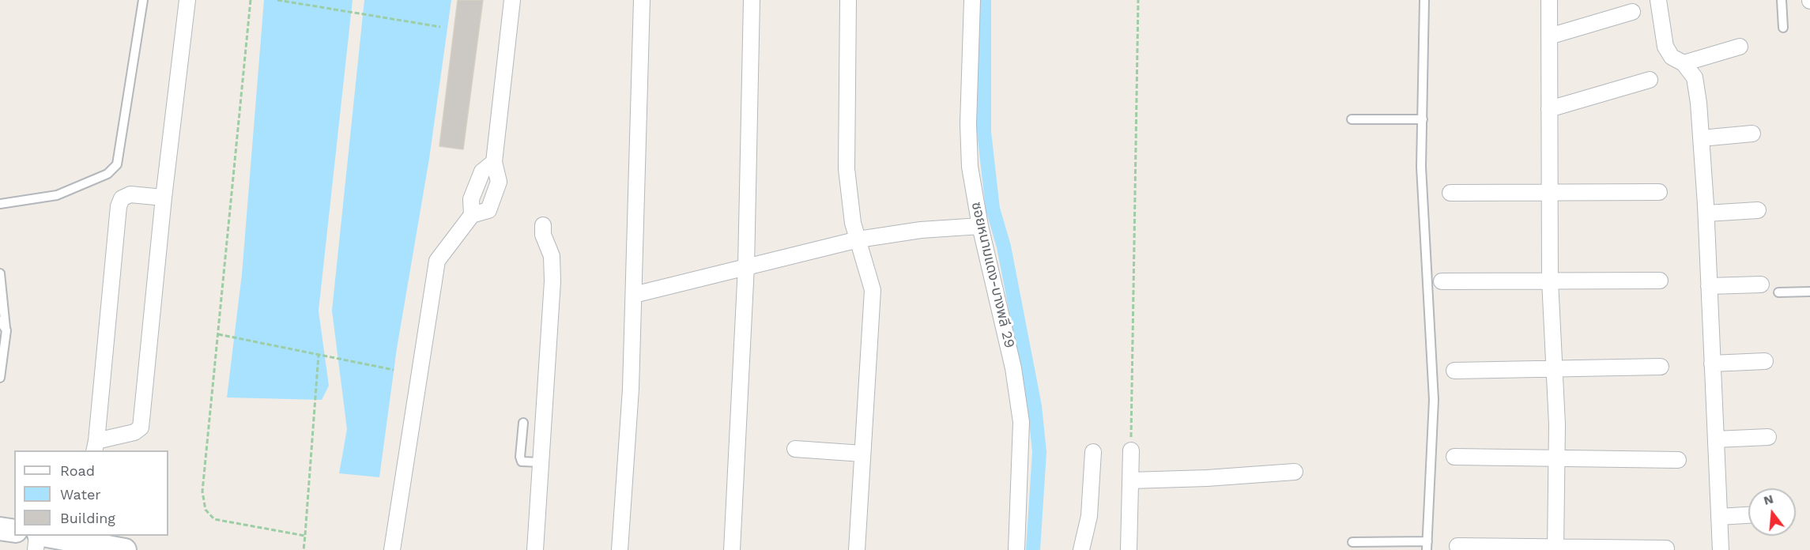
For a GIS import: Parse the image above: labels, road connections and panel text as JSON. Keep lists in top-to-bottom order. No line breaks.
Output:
{"streets":{"street":["ซอยหนามแดง-บางพลี 29"]},"legend":["Road","Water","Building"],"north":"top"}
